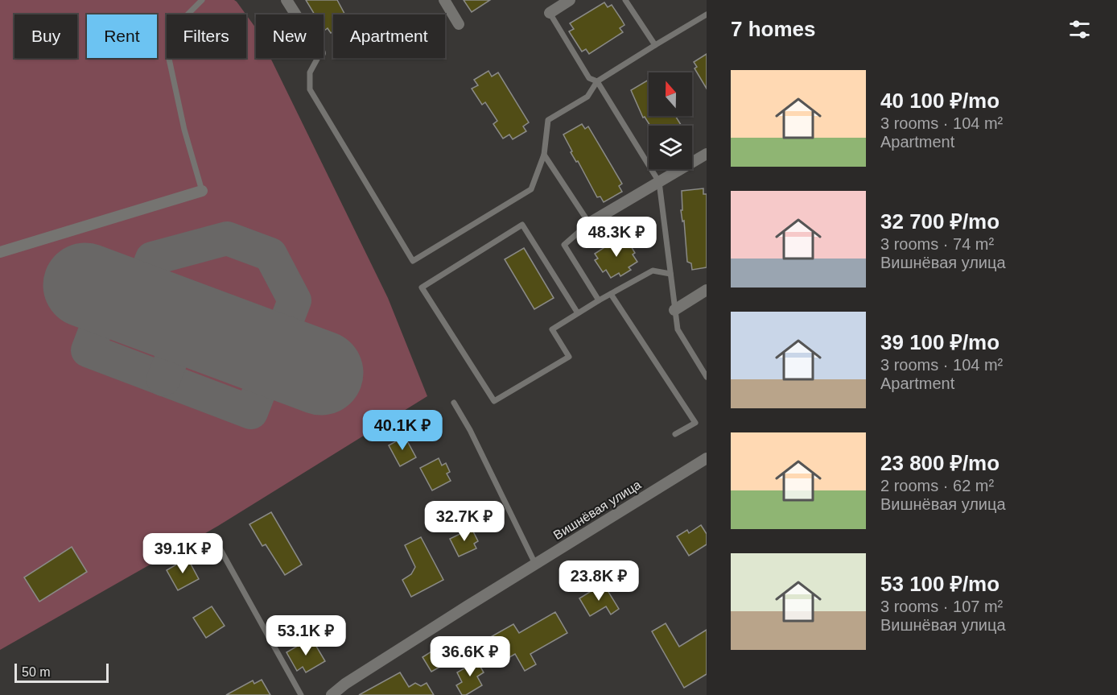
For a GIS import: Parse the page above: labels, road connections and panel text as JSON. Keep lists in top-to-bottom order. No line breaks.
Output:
{"streets":{"street":["Вишнёвая улица"]},"scale_bar":"50 m","north":"top","page":{"heading":"7 homes","chip":["Buy","Rent","Filters","New","Apartment"],"list":[{"name":"40 100 ₽/mo","note":"3 rooms · 104 m² · Apartment"},{"name":"32 700 ₽/mo","note":"3 rooms · 74 m² · Вишнёвая улица"},{"name":"39 100 ₽/mo","note":"3 rooms · 104 m² · Apartment"},{"name":"23 800 ₽/mo","note":"2 rooms · 62 m² · Вишнёвая улица"},{"name":"53 100 ₽/mo","note":"3 rooms · 107 m² · Вишнёвая улица"}],"price":["48.3K ₽","40.1K ₽","32.7K ₽","39.1K ₽","23.8K ₽","53.1K ₽","36.6K ₽"],"scale":"50 m"}}
